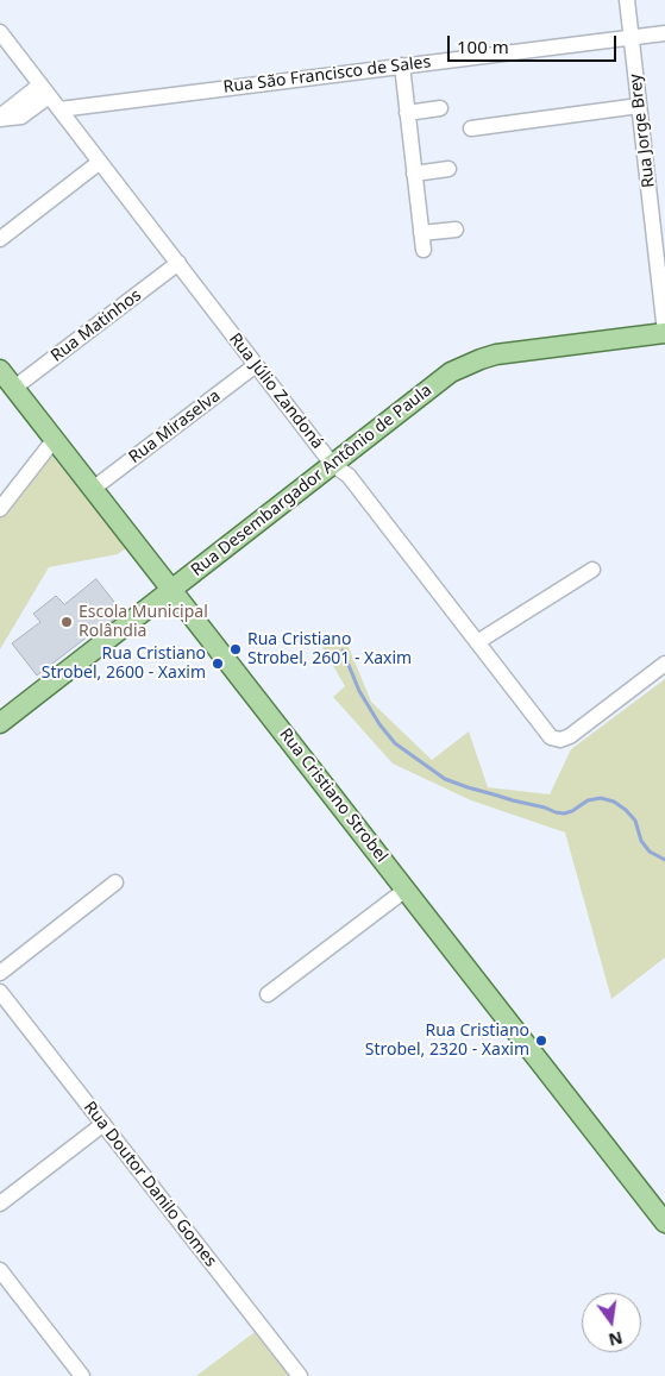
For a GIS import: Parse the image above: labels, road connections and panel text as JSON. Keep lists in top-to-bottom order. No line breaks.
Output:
{"streets":{"main road":["Rua Desembargador Antônio de Paula","Rua Cristiano Strobel"],"street":["Rua São Francisco de Sales","Rua Jorge Brey","Rua Matinhos","Rua Júlio Zandoná","Rua Miraselva","Rua Doutor Danilo Gomes"]},"crossings":[["Rua São Francisco de Sales","Rua Jorge Brey"],["Rua São Francisco de Sales","Rua Júlio Zandoná"],["Rua Jorge Brey","Rua Desembargador Antônio de Paula"],["Rua Matinhos","Rua Júlio Zandoná"],["Rua Matinhos","Rua Cristiano Strobel"],["Rua Júlio Zandoná","Rua Miraselva"],["Rua Júlio Zandoná","Rua Desembargador Antônio de Paula"],["Rua Miraselva","Rua Cristiano Strobel"],["Rua Desembargador Antônio de Paula","Rua Cristiano Strobel"]],"places":["Escola Municipal Rolândia","Rua Cristiano Strobel, 2601 - Xaxim","Rua Cristiano Strobel, 2600 - Xaxim","Rua Cristiano Strobel, 2320 - Xaxim"],"scale_bar":"100 m","north":"bottom"}
